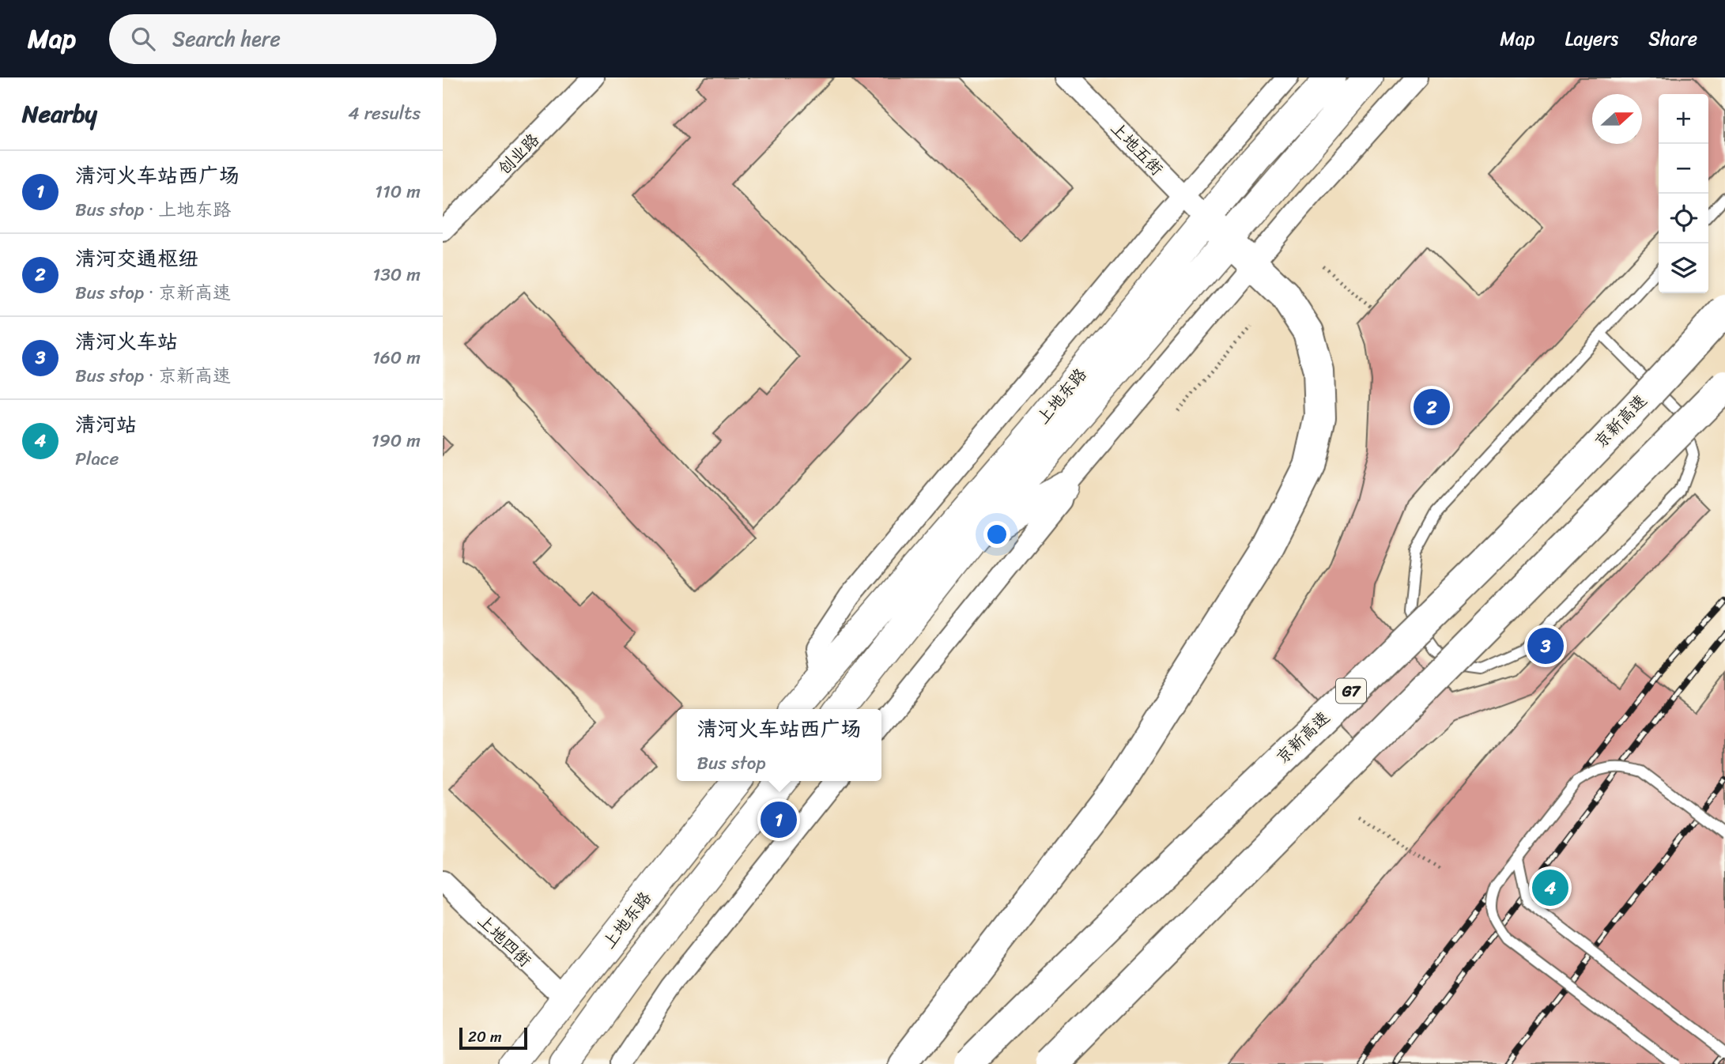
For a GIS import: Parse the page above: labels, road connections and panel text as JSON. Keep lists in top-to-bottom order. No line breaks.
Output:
{"streets":{"highway":["京新高速","G7"],"main road":["上地东路"],"street":["上地五街","创业路","上地四街"]},"crossings":[["上地五街","上地东路"],["上地东路","上地四街"]],"scale_bar":"20 m","north":"right","page":{"header":"Map","search":"Search here","nav":["Map","Layers","Share"],"heading":["Nearby","4 results"],"map_buttons":["+","−"],"list":[{"mark":"1","name":"清河火车站西广场","note":"Bus stop · 上地东路","value":"110 m"},{"mark":"2","name":"清河交通枢纽","note":"Bus stop · 京新高速","value":"130 m"},{"mark":"3","name":"清河火车站","note":"Bus stop · 京新高速","value":"160 m"},{"mark":"4","name":"清河站","note":"Place","value":"190 m"}],"pins":["2","3","1","4"],"popup":["清河火车站西广场","Bus stop"],"scale":"20 m"}}
